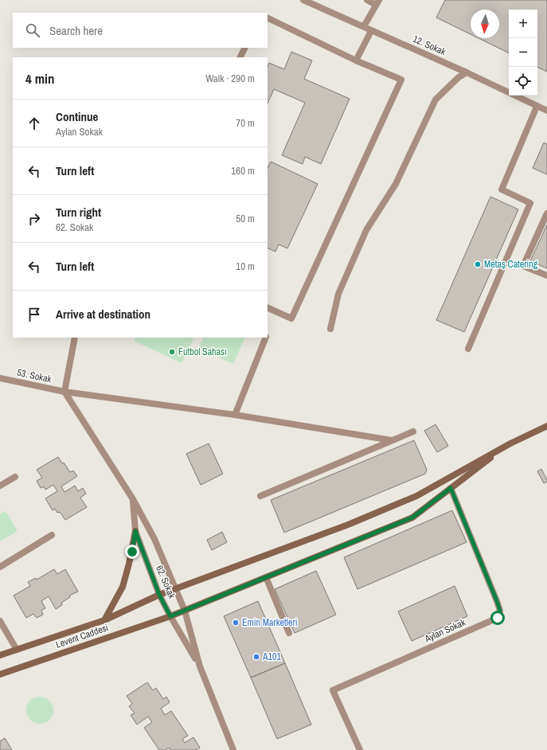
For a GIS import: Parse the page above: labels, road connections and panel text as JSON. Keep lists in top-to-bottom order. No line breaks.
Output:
{"streets":{"street":["12. Sokak","53. Sokak","62. Sokak","Aylan Sokak","Levent Caddesi"]},"crossings":[["53. Sokak","62. Sokak"],["62. Sokak","Levent Caddesi"],["Aylan Sokak","Levent Caddesi"]],"places":["Metaş Catering","Futbol Sahası","Emin Marketleri","A101"],"north":"bottom","page":{"map_buttons":["+","−"],"search":"Search here","heading":["4 min","Walk · 290 m"],"list":[["Continue","Aylan Sokak","70 m"],["Turn left","160 m"],["Turn right","62. Sokak","50 m"],["Turn left","10 m"],"Arrive at destination"]}}
